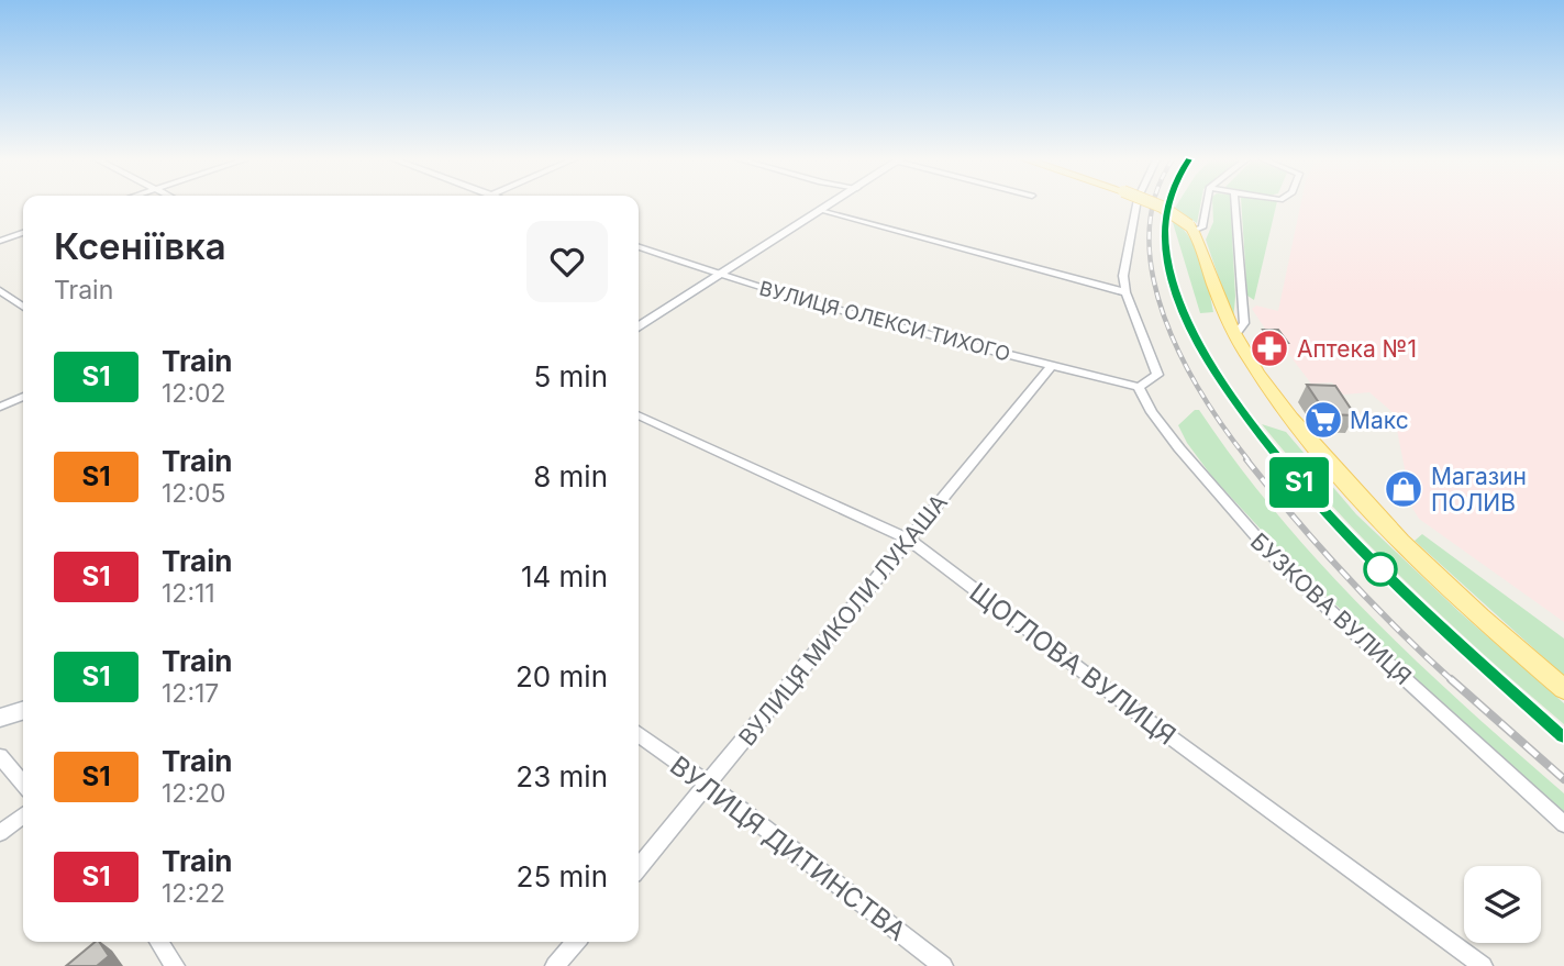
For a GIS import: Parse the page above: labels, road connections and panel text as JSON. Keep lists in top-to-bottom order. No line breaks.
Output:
{"streets":{"street":["ВУЛИЦЯ ОЛЕКСИ ТИХОГО","БУЗКОВА ВУЛИЦЯ","ВУЛИЦЯ МИКОЛИ ЛУКАША","ЩОГЛОВА ВУЛИЦЯ","ВУЛИЦЯ ДИТИНСТВА"]},"crossings":[["ВУЛИЦЯ ОЛЕКСИ ТИХОГО","БУЗКОВА ВУЛИЦЯ"],["ВУЛИЦЯ ОЛЕКСИ ТИХОГО","ВУЛИЦЯ МИКОЛИ ЛУКАША"],["ВУЛИЦЯ МИКОЛИ ЛУКАША","ЩОГЛОВА ВУЛИЦЯ"],["ВУЛИЦЯ МИКОЛИ ЛУКАША","ВУЛИЦЯ ДИТИНСТВА"]],"places":{"pharmacy":["Аптека №1"],"supermarket":["Макс"],"shop":["Магазин ПОЛИВ"]},"page":{"on_map":"S1","heading":["Ксеніївка","Train"],"list":[{"mark":"S1","name":"Train","note":"12:02","value":"5 min"},{"mark":"S1","name":"Train","note":"12:05","value":"8 min"},{"mark":"S1","name":"Train","note":"12:11","value":"14 min"},{"mark":"S1","name":"Train","note":"12:17","value":"20 min"},{"mark":"S1","name":"Train","note":"12:20","value":"23 min"},{"mark":"S1","name":"Train","note":"12:22","value":"25 min"}]}}
